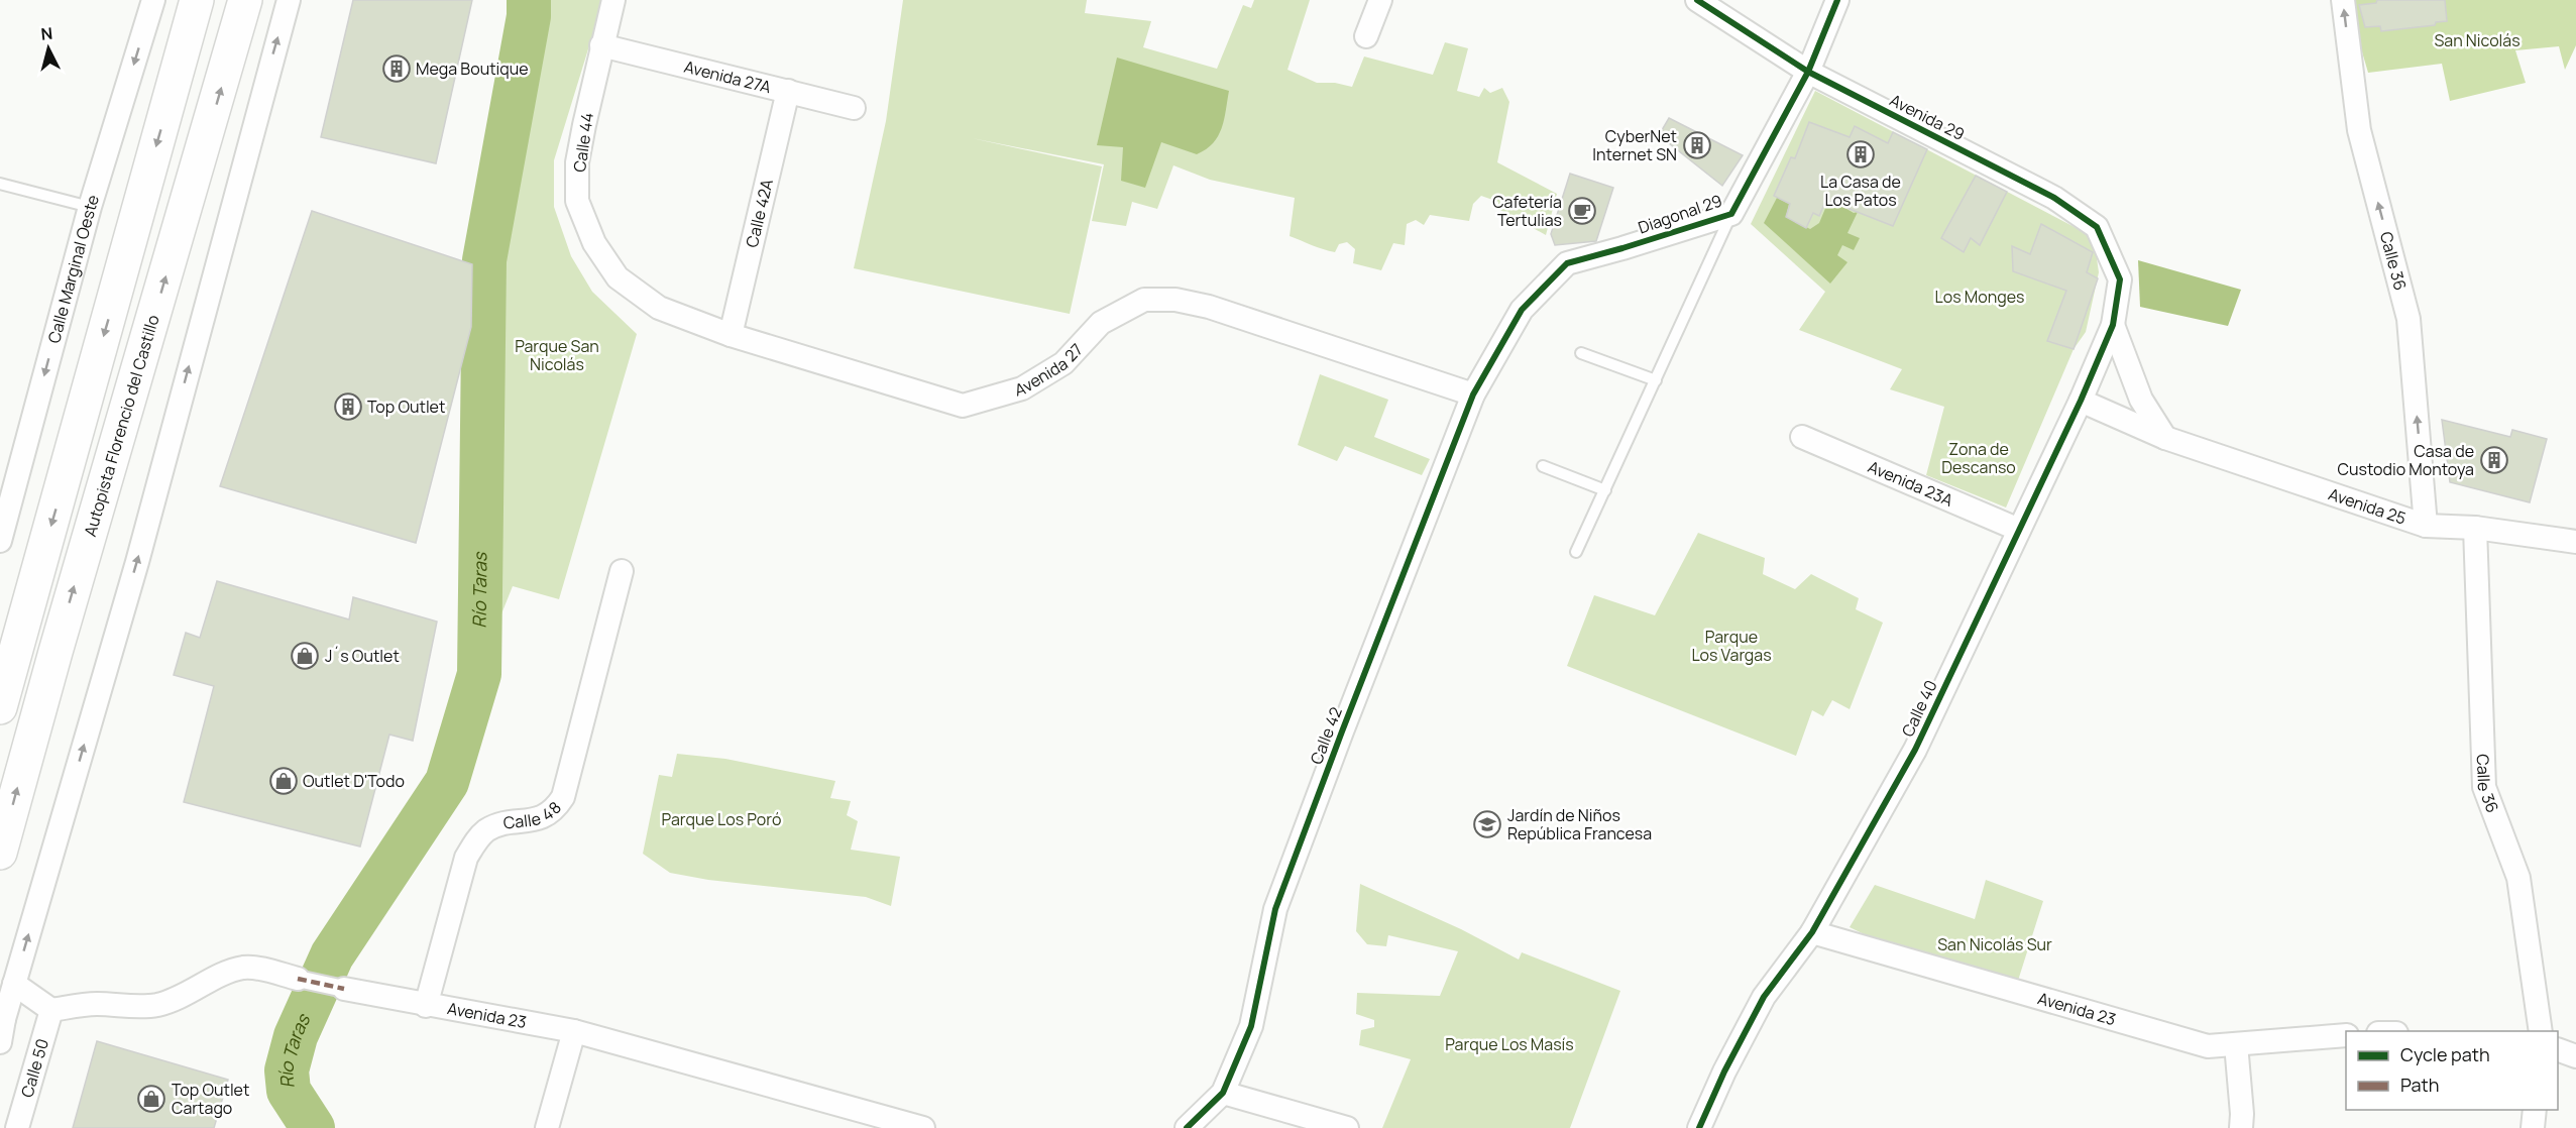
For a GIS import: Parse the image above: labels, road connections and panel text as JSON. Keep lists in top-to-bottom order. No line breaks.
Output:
{"streets":{"highway":["Autopista Florencio del Castillo"],"street":["Avenida 27A","Avenida 29","Calle 44","Calle 42A","Diagonal 29","Calle 36","Calle Marginal Oeste","Avenida 27","Avenida 23A","Avenida 25","Calle 40","Calle 42","Calle 48","Avenida 23","Calle 50"]},"crossings":[["Avenida 27A","Calle 44"],["Avenida 27A","Calle 42A"],["Avenida 29","Diagonal 29"],["Avenida 29","Calle 40"],["Calle 44","Avenida 27"],["Calle 42A","Avenida 27"],["Diagonal 29","Avenida 27"],["Diagonal 29","Calle 42"],["Calle 36","Avenida 25"],["Avenida 27","Calle 42"],["Avenida 23A","Calle 40"],["Avenida 25","Calle 40"],["Calle 40","Avenida 23"],["Calle 48","Avenida 23"],["Avenida 23","Calle 50"]],"one_way":["Calle 36"],"water":["Río Taras"],"parks":["San Nicolás","Los Monges","Parque San Nicolás","Zona de Descanso","Parque Los Vargas","Parque Los Poró","San Nicolás Sur","Parque Los Masís"],"places":{"building":["Mega Boutique","CyberNet Internet SN","La Casa de Los Patos","Top Outlet","Casa de Custodio Montoya"],"cafe":["Cafetería Tertulias"],"shop":["J´s Outlet","Outlet D'Todo","Top Outlet Cartago"],"school or university":["Jardín de Niños República Francesa"]},"legend":["Cycle path","Path"],"north":"top"}
